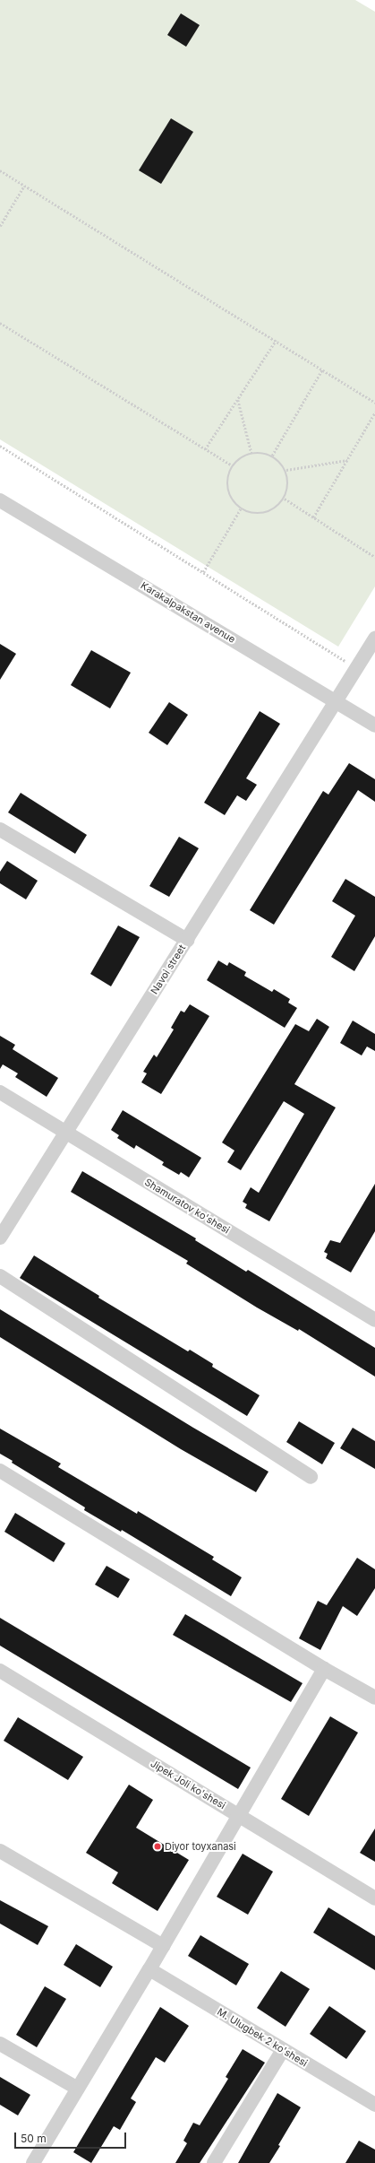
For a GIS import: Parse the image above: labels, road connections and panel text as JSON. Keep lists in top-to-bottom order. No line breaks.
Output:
{"streets":{"street":["Karakalpakstan avenue","Navoi street","Shamuratov ko'shesi","Jipek Joli ko'shesi","M. Ulugbek 2 ko'shesi"]},"crossings":[["Karakalpakstan avenue","Navoi street"],["Navoi street","Shamuratov ko'shesi"]],"places":["Diyor toyxanasi"],"scale_bar":"50 m"}
